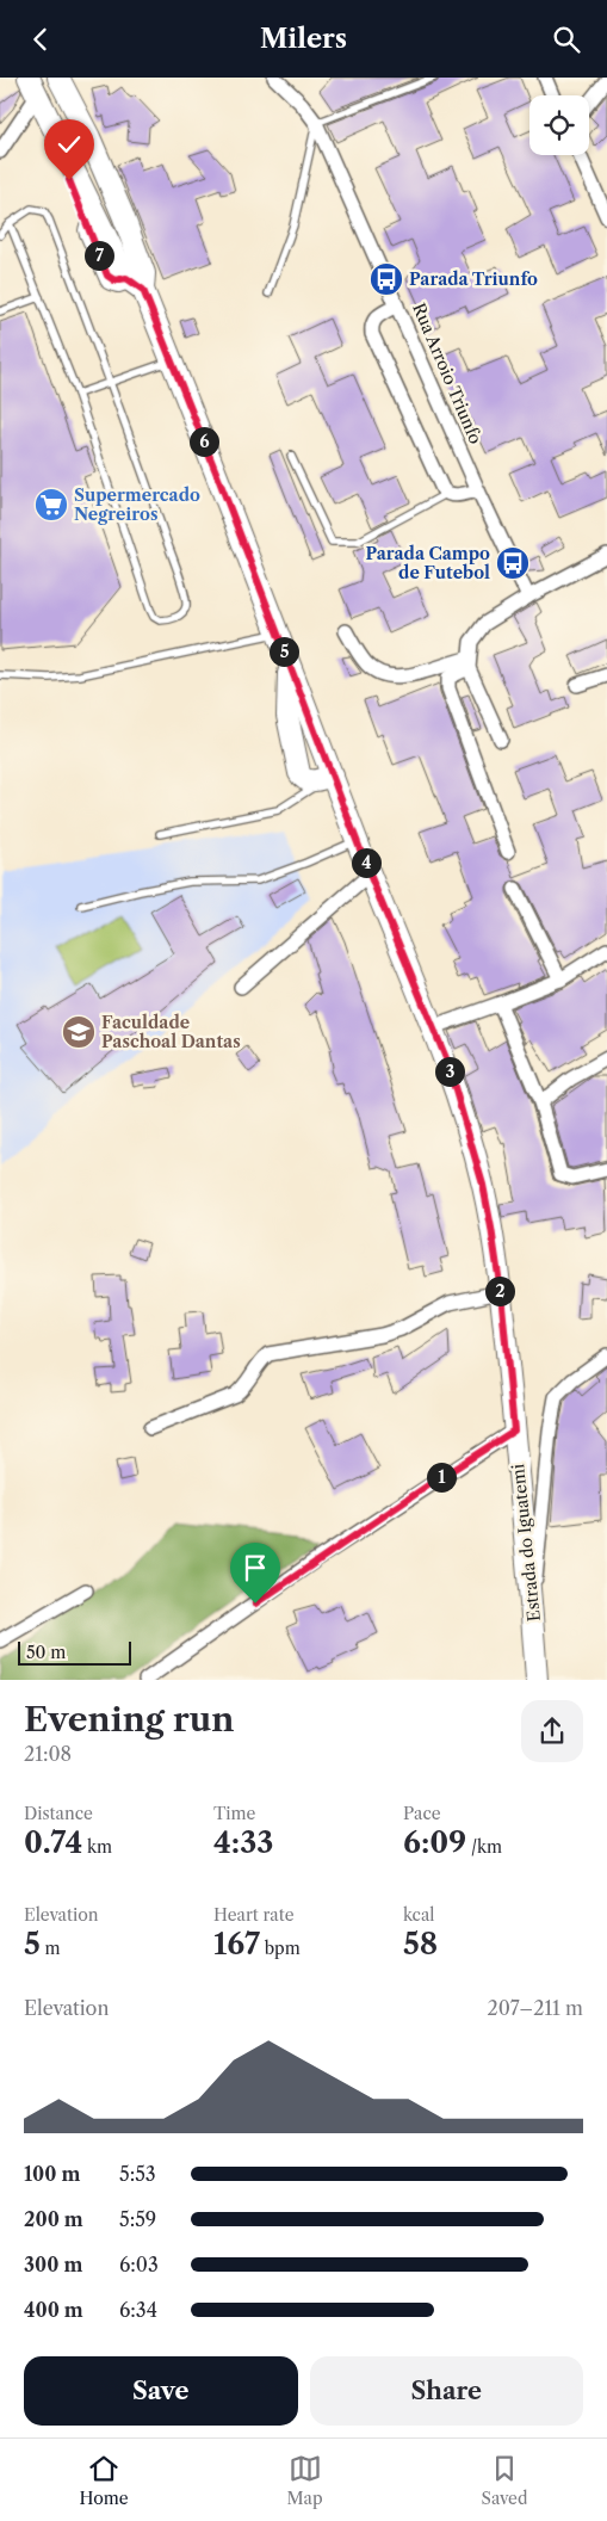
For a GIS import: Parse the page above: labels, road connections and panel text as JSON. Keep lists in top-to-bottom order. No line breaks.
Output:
{"streets":{"main road":["Estrada do Iguatemi"],"street":["Rua Arroio Triunfo"]},"places":{"bus stop":["Parada Triunfo","Parada Campo de Futebol"],"supermarket":["Supermercado Negreiros"],"school or university":["Faculdade Paschoal Dantas"]},"scale_bar":"50 m","page":{"header":"Milers","pins":["7","6","5","4","3","2","1"],"scale":"50 m","heading":["Evening run","21:08"],"stats":[["Distance","0.74 km"],["Time","4:33"],["Pace","6:09 /km"],["Elevation","5 m"],["Heart rate","167 bpm"],["kcal","58"]],"chart":["Elevation","207–211 m"],"list":[{"name":"100 m","note":"5:53"},{"name":"200 m","note":"5:59"},{"name":"300 m","note":"6:03"},{"name":"400 m","note":"6:34"}],"buttons":["Save","Share"],"tabs":["Home","Map","Saved"]}}
